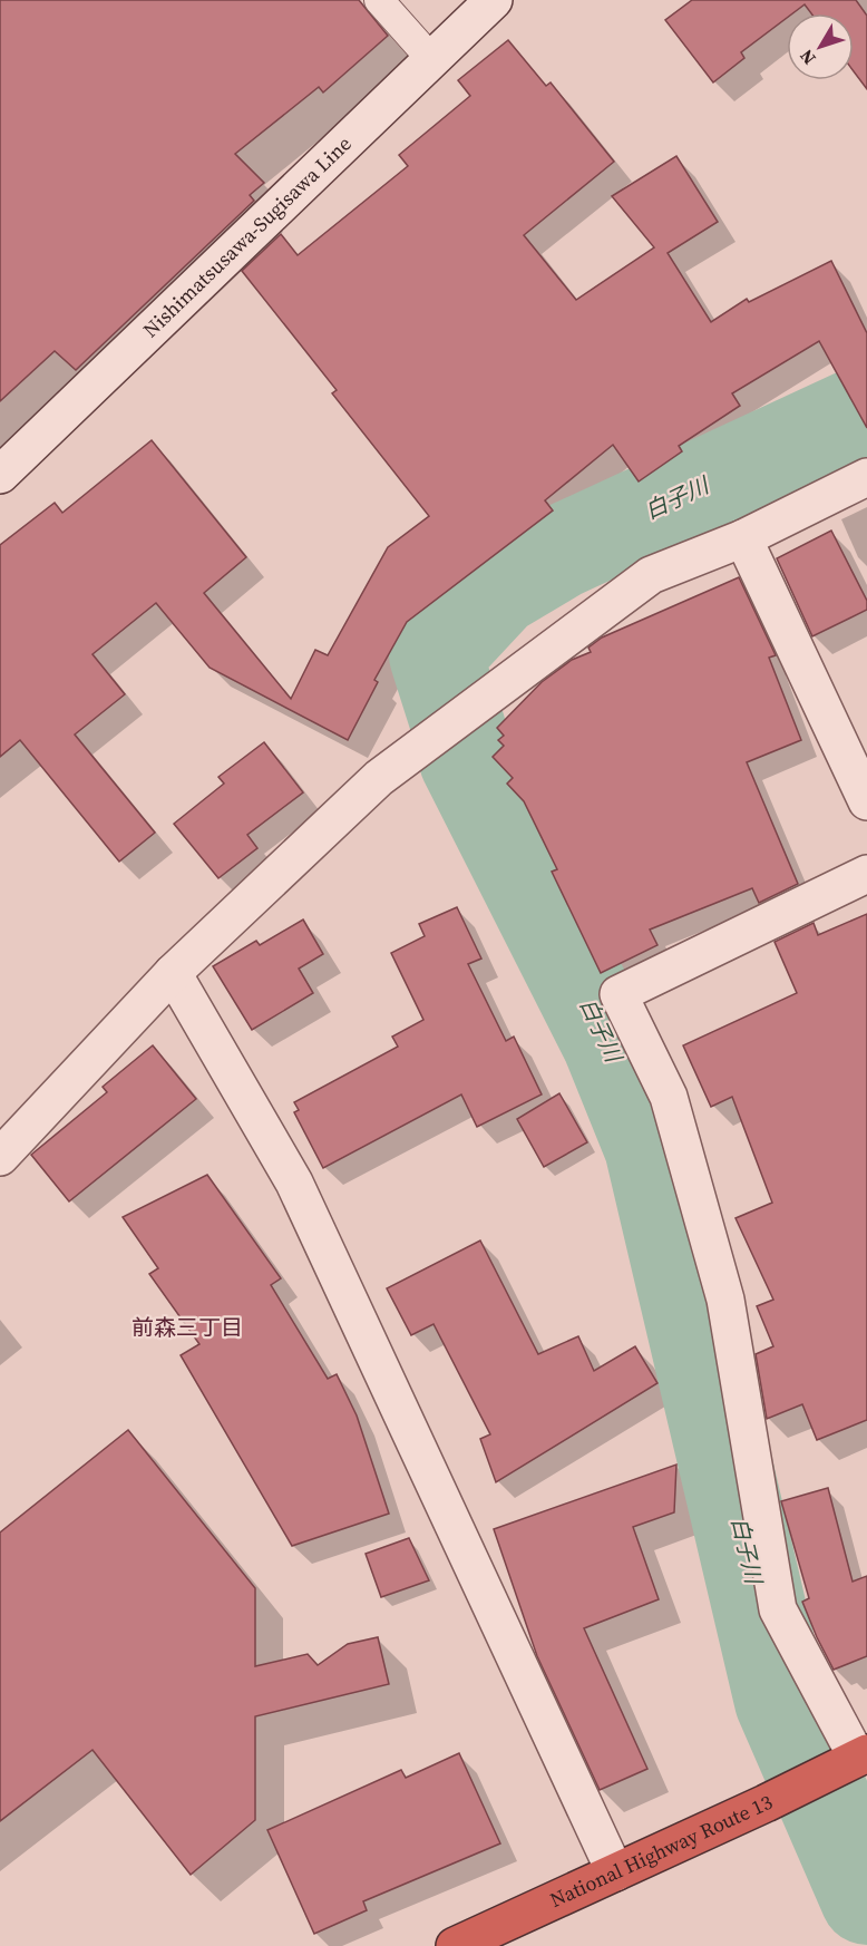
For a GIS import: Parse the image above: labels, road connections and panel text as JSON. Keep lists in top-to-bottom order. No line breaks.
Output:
{"streets":{"highway":["National Highway Route 13"],"street":["Nishimatsusawa-Sugisawa Line"]},"districts":["前森三丁目"],"water":["白子川"],"north":"bottom left"}
